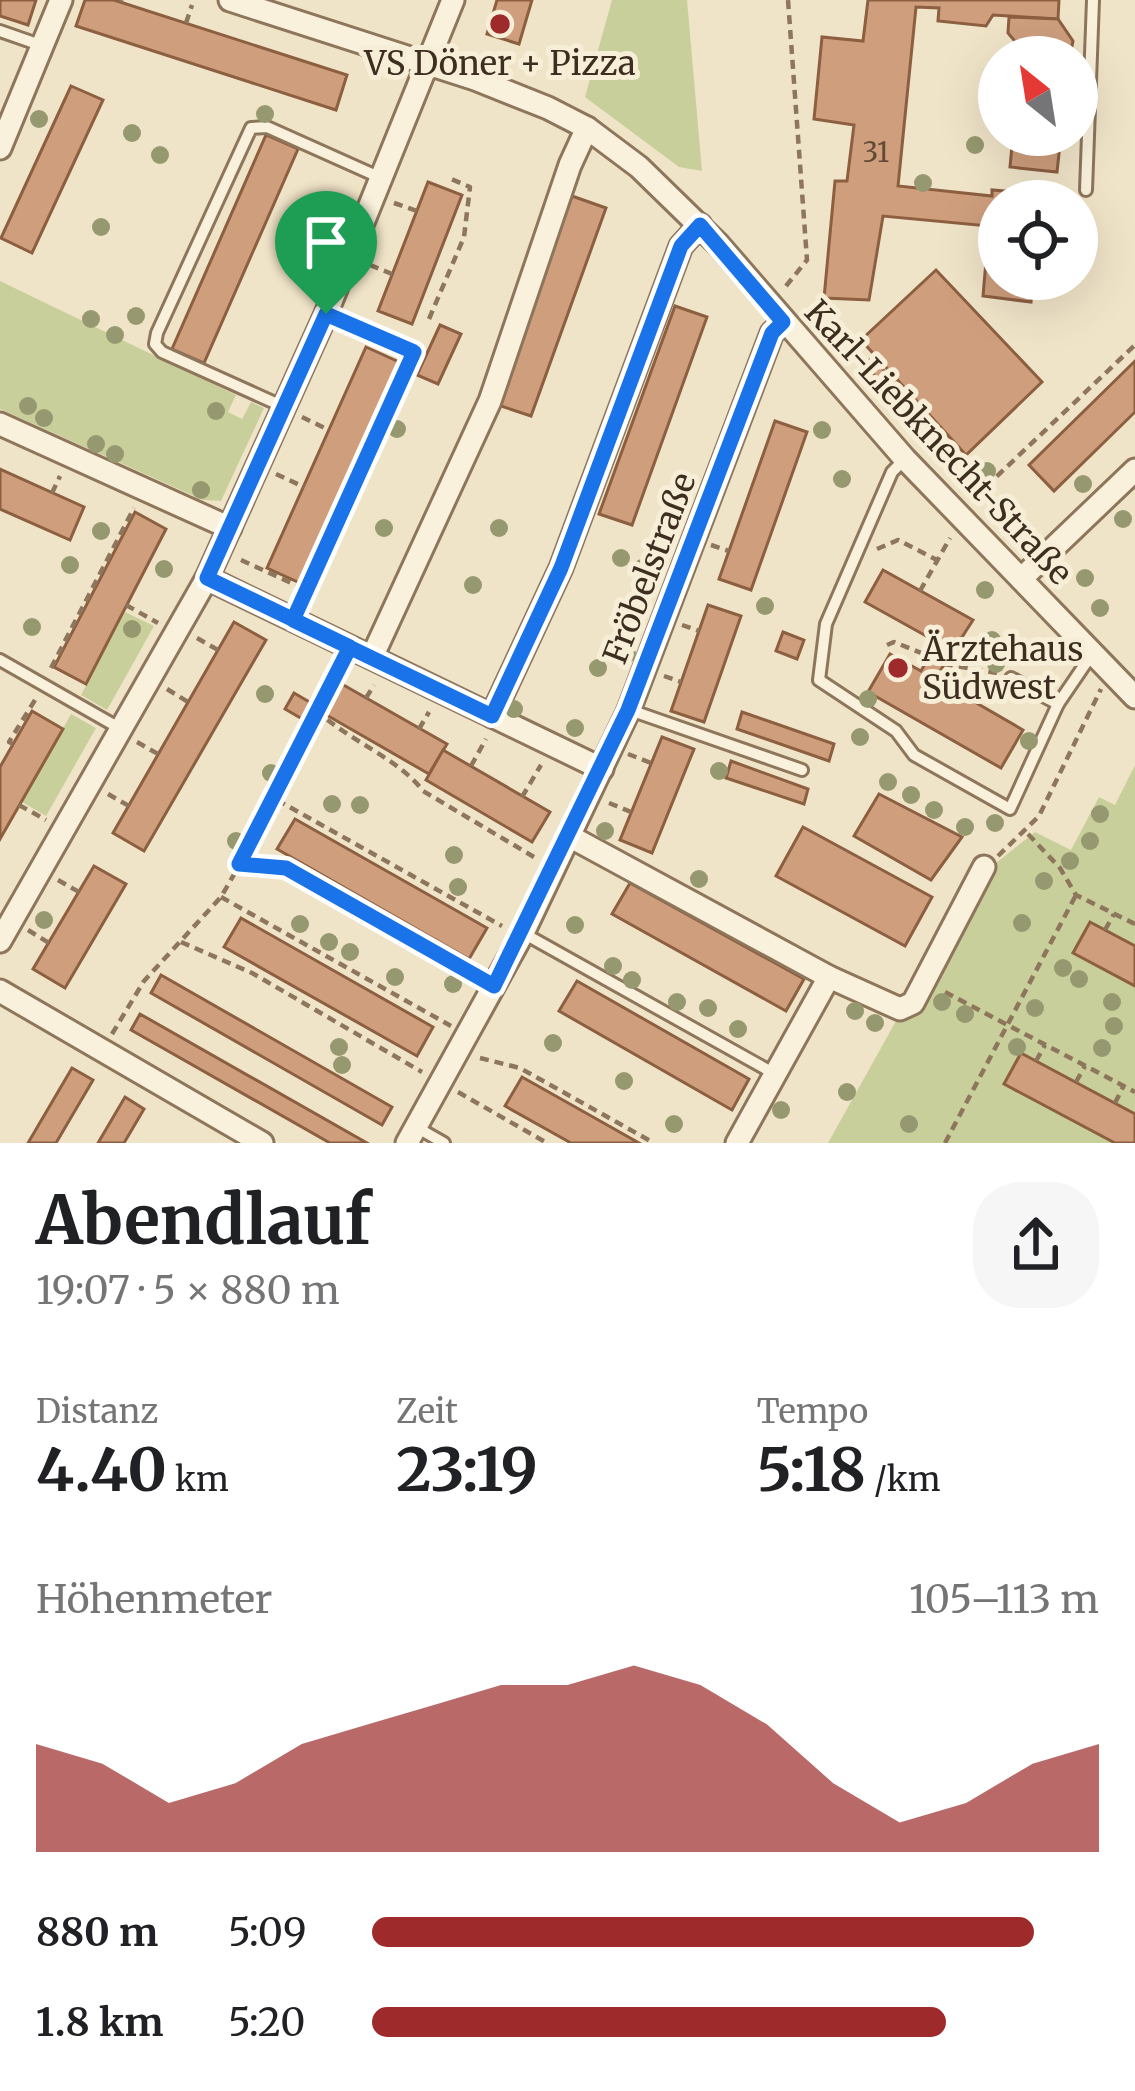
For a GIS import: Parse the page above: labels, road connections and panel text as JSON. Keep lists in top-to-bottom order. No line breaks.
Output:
{"streets":{"street":["Karl-Liebknecht-Straße","Fröbelstraße"]},"crossings":[["Karl-Liebknecht-Straße","Fröbelstraße"]],"places":["VS Döner + Pizza","Ärztehaus Südwest"],"house_numbers":["31"],"north":"top left","page":{"heading":["Abendlauf","19:07 · 5 × 880 m"],"stats":[["Distanz","4.40 km"],["Zeit","23:19"],["Tempo","5:18 /km"]],"chart":["Höhenmeter","105–113 m"],"list":[{"name":"880 m","note":"5:09"},{"name":"1.8 km","note":"5:20"}]}}
